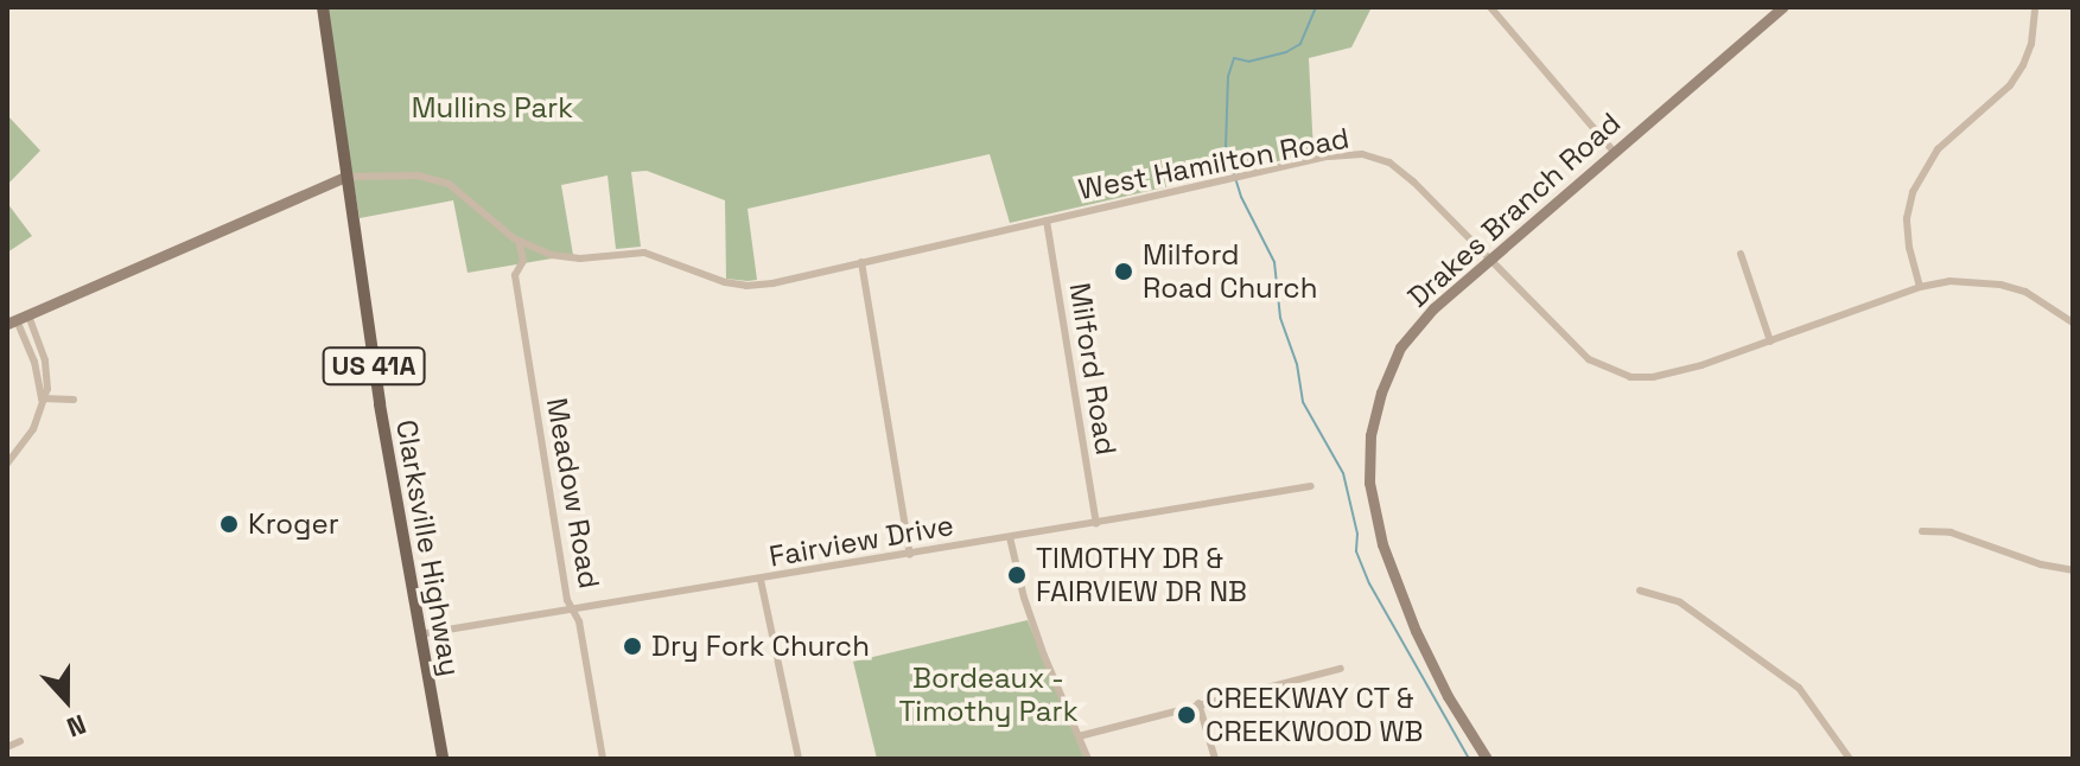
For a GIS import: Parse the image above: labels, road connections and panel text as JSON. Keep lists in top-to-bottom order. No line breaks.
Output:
{"streets":{"main road":["US 41A","Clarksville Highway"],"street":["West Hamilton Road","Drakes Branch Road","Milford Road","Meadow Road","Fairview Drive"]},"crossings":[["West Hamilton Road","Drakes Branch Road"],["West Hamilton Road","Milford Road"],["West Hamilton Road","Meadow Road"],["West Hamilton Road","Clarksville Highway"],["Milford Road","Fairview Drive"],["Meadow Road","Fairview Drive"],["Fairview Drive","Clarksville Highway"]],"parks":["Mullins Park","Bordeaux - Timothy Park"],"places":["Milford Road Church","Kroger","TIMOTHY DR & FAIRVIEW DR NB","Dry Fork Church","CREEKWAY CT & CREEKWOOD WB"],"north":"bottom"}
